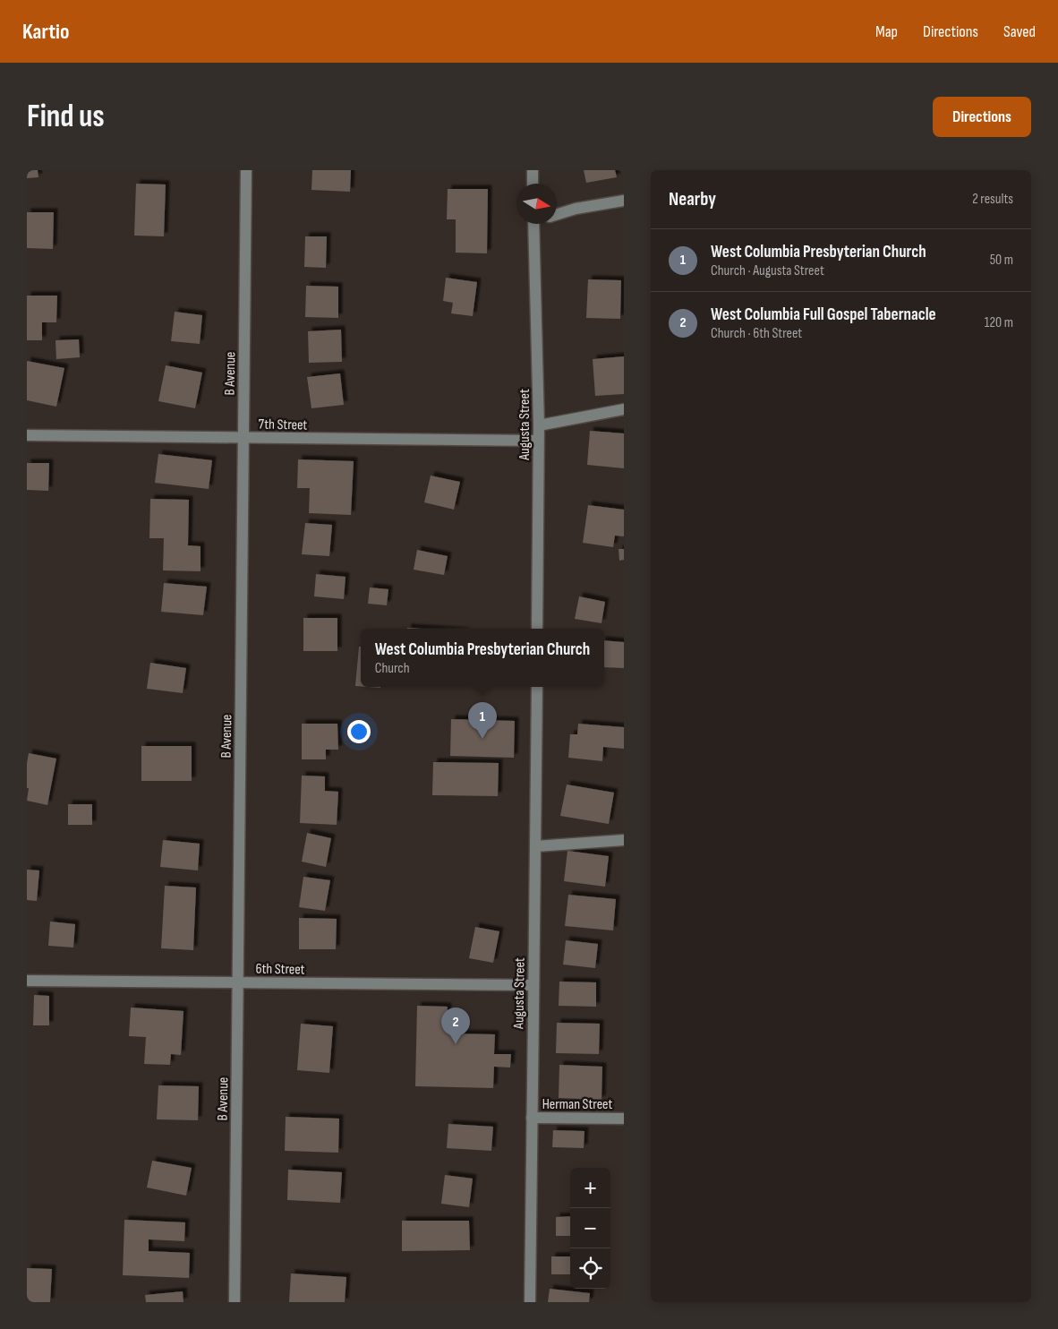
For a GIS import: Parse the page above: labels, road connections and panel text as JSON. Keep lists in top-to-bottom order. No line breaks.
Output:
{"streets":{"street":["B Avenue","7th Street","Augusta Street","6th Street","Herman Street"]},"crossings":[["B Avenue","7th Street"],["B Avenue","6th Street"],["7th Street","Augusta Street"],["Augusta Street","6th Street"],["Augusta Street","Herman Street"]],"north":"right","page":{"header":"Kartio","nav":["Map","Directions","Saved"],"buttons":"Directions","title":"Find us","heading":["Nearby","2 results"],"list":[{"mark":"1","name":"West Columbia Presbyterian Church","note":"Church · Augusta Street","value":"50 m"},{"mark":"2","name":"West Columbia Full Gospel Tabernacle","note":"Church · 6th Street","value":"120 m"}],"popup":["West Columbia Presbyterian Church","Church"],"pins":["1","2"],"map_buttons":["+","−"]}}
